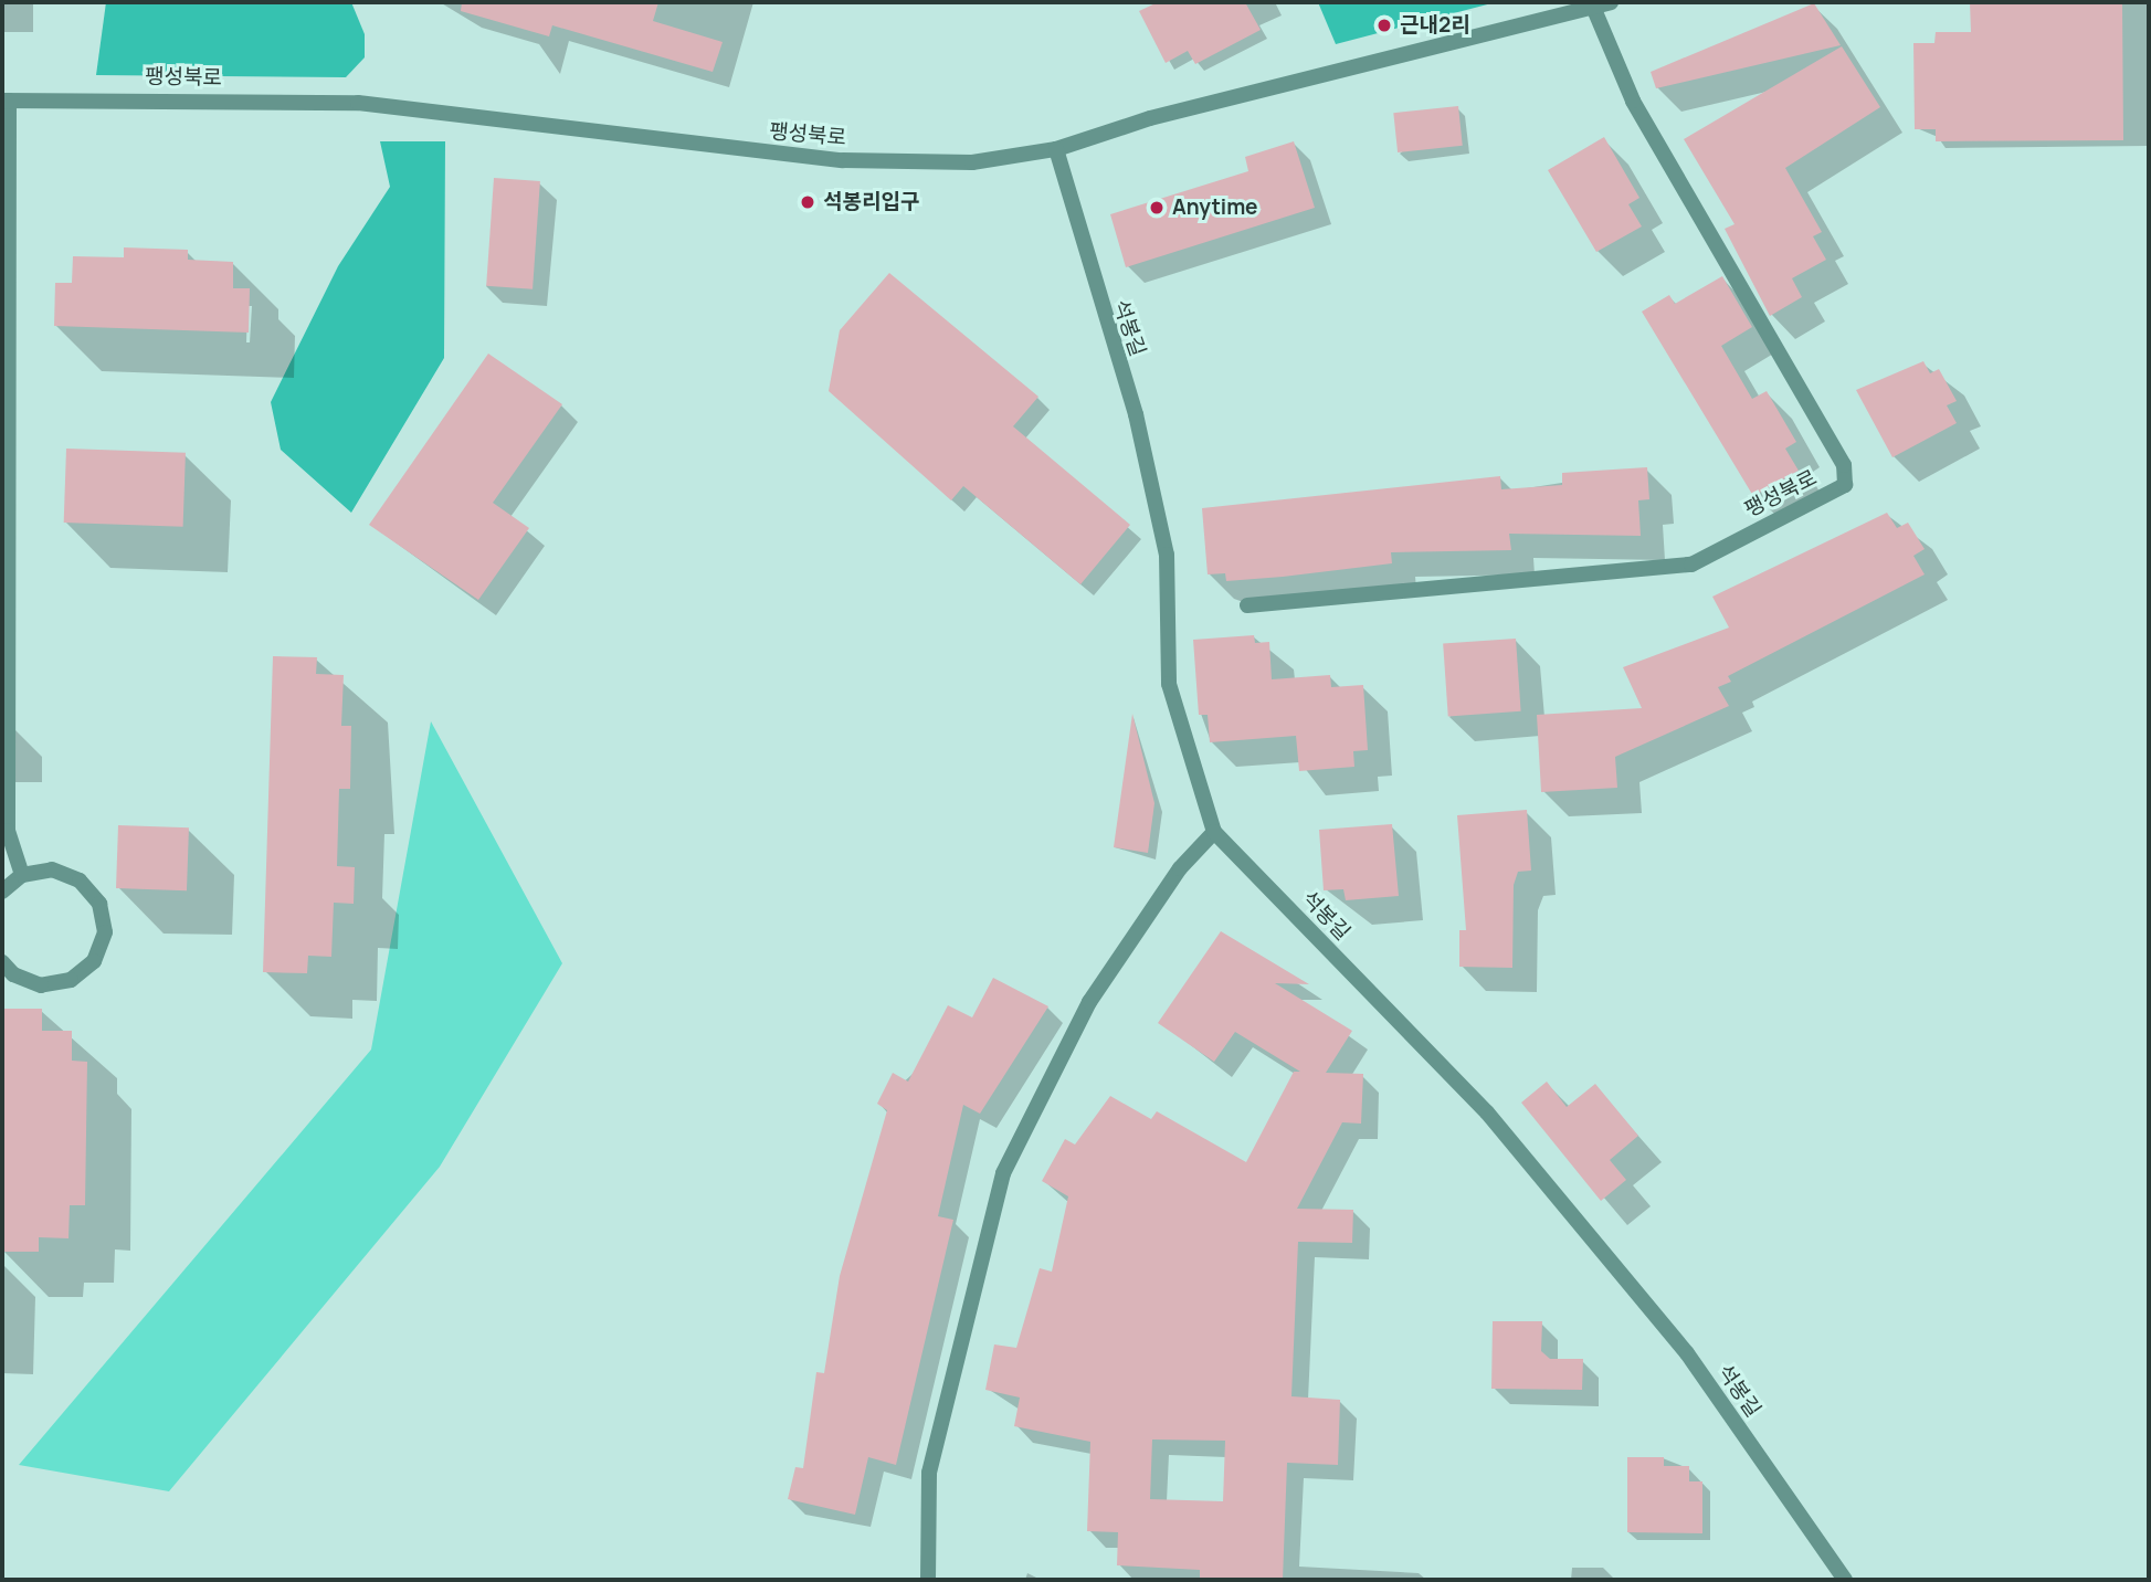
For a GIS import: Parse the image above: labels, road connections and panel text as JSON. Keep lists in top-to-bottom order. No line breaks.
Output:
{"streets":{"street":["팽성북로","석봉길"]},"crossings":[["팽성북로","석봉길"]],"places":["근내2리","석봉리입구","Anytime"]}
